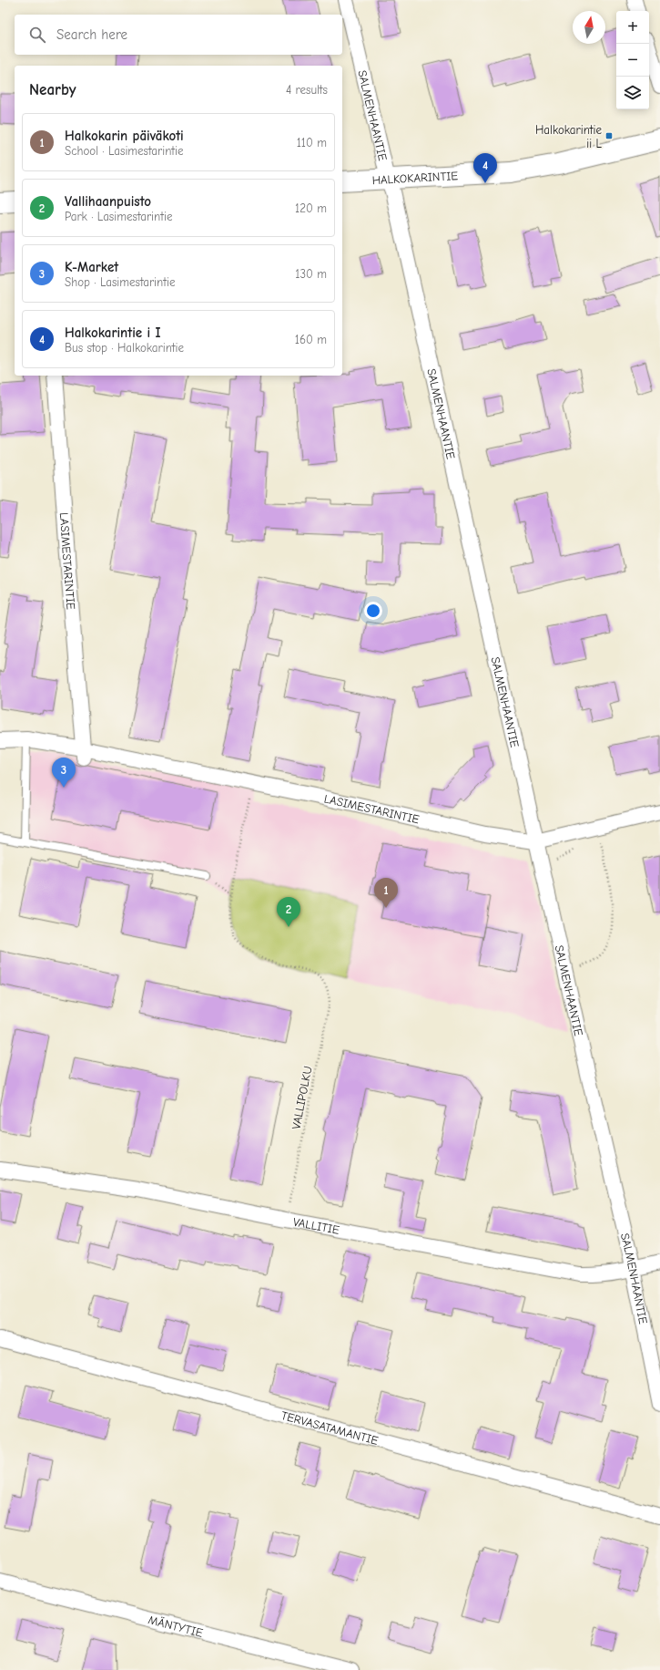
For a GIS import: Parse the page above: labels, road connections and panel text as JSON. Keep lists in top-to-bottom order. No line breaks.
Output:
{"streets":{"street":["SALMENHAANTIE","HALKOKARINTIE","LASIMESTARINTIE","VALLITIE","TERVASATAMANTIE","MÄNTYTIE"],"path":["VALLIPOLKU"]},"crossings":[["SALMENHAANTIE","HALKOKARINTIE"],["SALMENHAANTIE","LASIMESTARINTIE"],["SALMENHAANTIE","VALLITIE"]],"places":{"transit":["Halkokarintie ii L"]},"north":"top","page":{"map_buttons":["+","−"],"search":"Search here","heading":["Nearby","4 results"],"list":[{"mark":"1","name":"Halkokarin päiväkoti","note":"School · Lasimestarintie","value":"110 m"},{"mark":"2","name":"Vallihaanpuisto","note":"Park · Lasimestarintie","value":"120 m"},{"mark":"3","name":"K-Market","note":"Shop · Lasimestarintie","value":"130 m"},{"mark":"4","name":"Halkokarintie i I","note":"Bus stop · Halkokarintie","value":"160 m"}],"pins":["4","3","1","2"]}}
